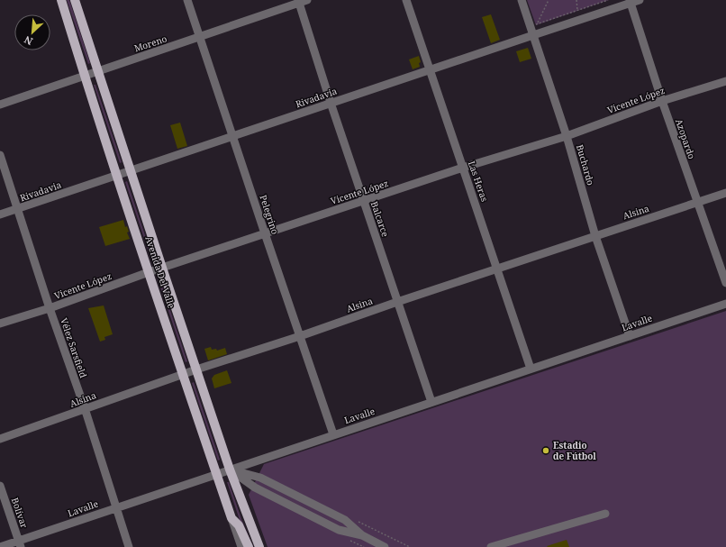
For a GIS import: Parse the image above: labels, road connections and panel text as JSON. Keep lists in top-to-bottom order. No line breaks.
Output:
{"streets":{"main road":["Avenida Del Valle"],"street":["Moreno","Rivadavia","Vicente López","Azopardo","Buchardo","Las Heras","Alsina","Pelegrino","Balcarce","Lavalle","Vélez Sarsfield","Bolívar"]},"crossings":[["Moreno","Pelegrino"],["Moreno","Balcarce"],["Moreno","Avenida Del Valle"],["Rivadavia","Azopardo"],["Rivadavia","Buchardo"],["Rivadavia","Las Heras"],["Rivadavia","Pelegrino"],["Rivadavia","Balcarce"],["Rivadavia","Avenida Del Valle"],["Rivadavia","Vélez Sarsfield"],["Vicente López","Azopardo"],["Vicente López","Buchardo"],["Vicente López","Las Heras"],["Vicente López","Pelegrino"],["Vicente López","Balcarce"],["Vicente López","Avenida Del Valle"],["Vicente López","Vélez Sarsfield"],["Azopardo","Alsina"],["Buchardo","Alsina"],["Buchardo","Lavalle"],["Las Heras","Alsina"],["Las Heras","Lavalle"],["Alsina","Pelegrino"],["Alsina","Balcarce"],["Alsina","Avenida Del Valle"],["Alsina","Vélez Sarsfield"],["Pelegrino","Lavalle"],["Balcarce","Lavalle"],["Avenida Del Valle","Lavalle"],["Lavalle","Vélez Sarsfield"],["Lavalle","Bolívar"]],"places":["Estadio de Fútbol"],"north":"bottom left"}
